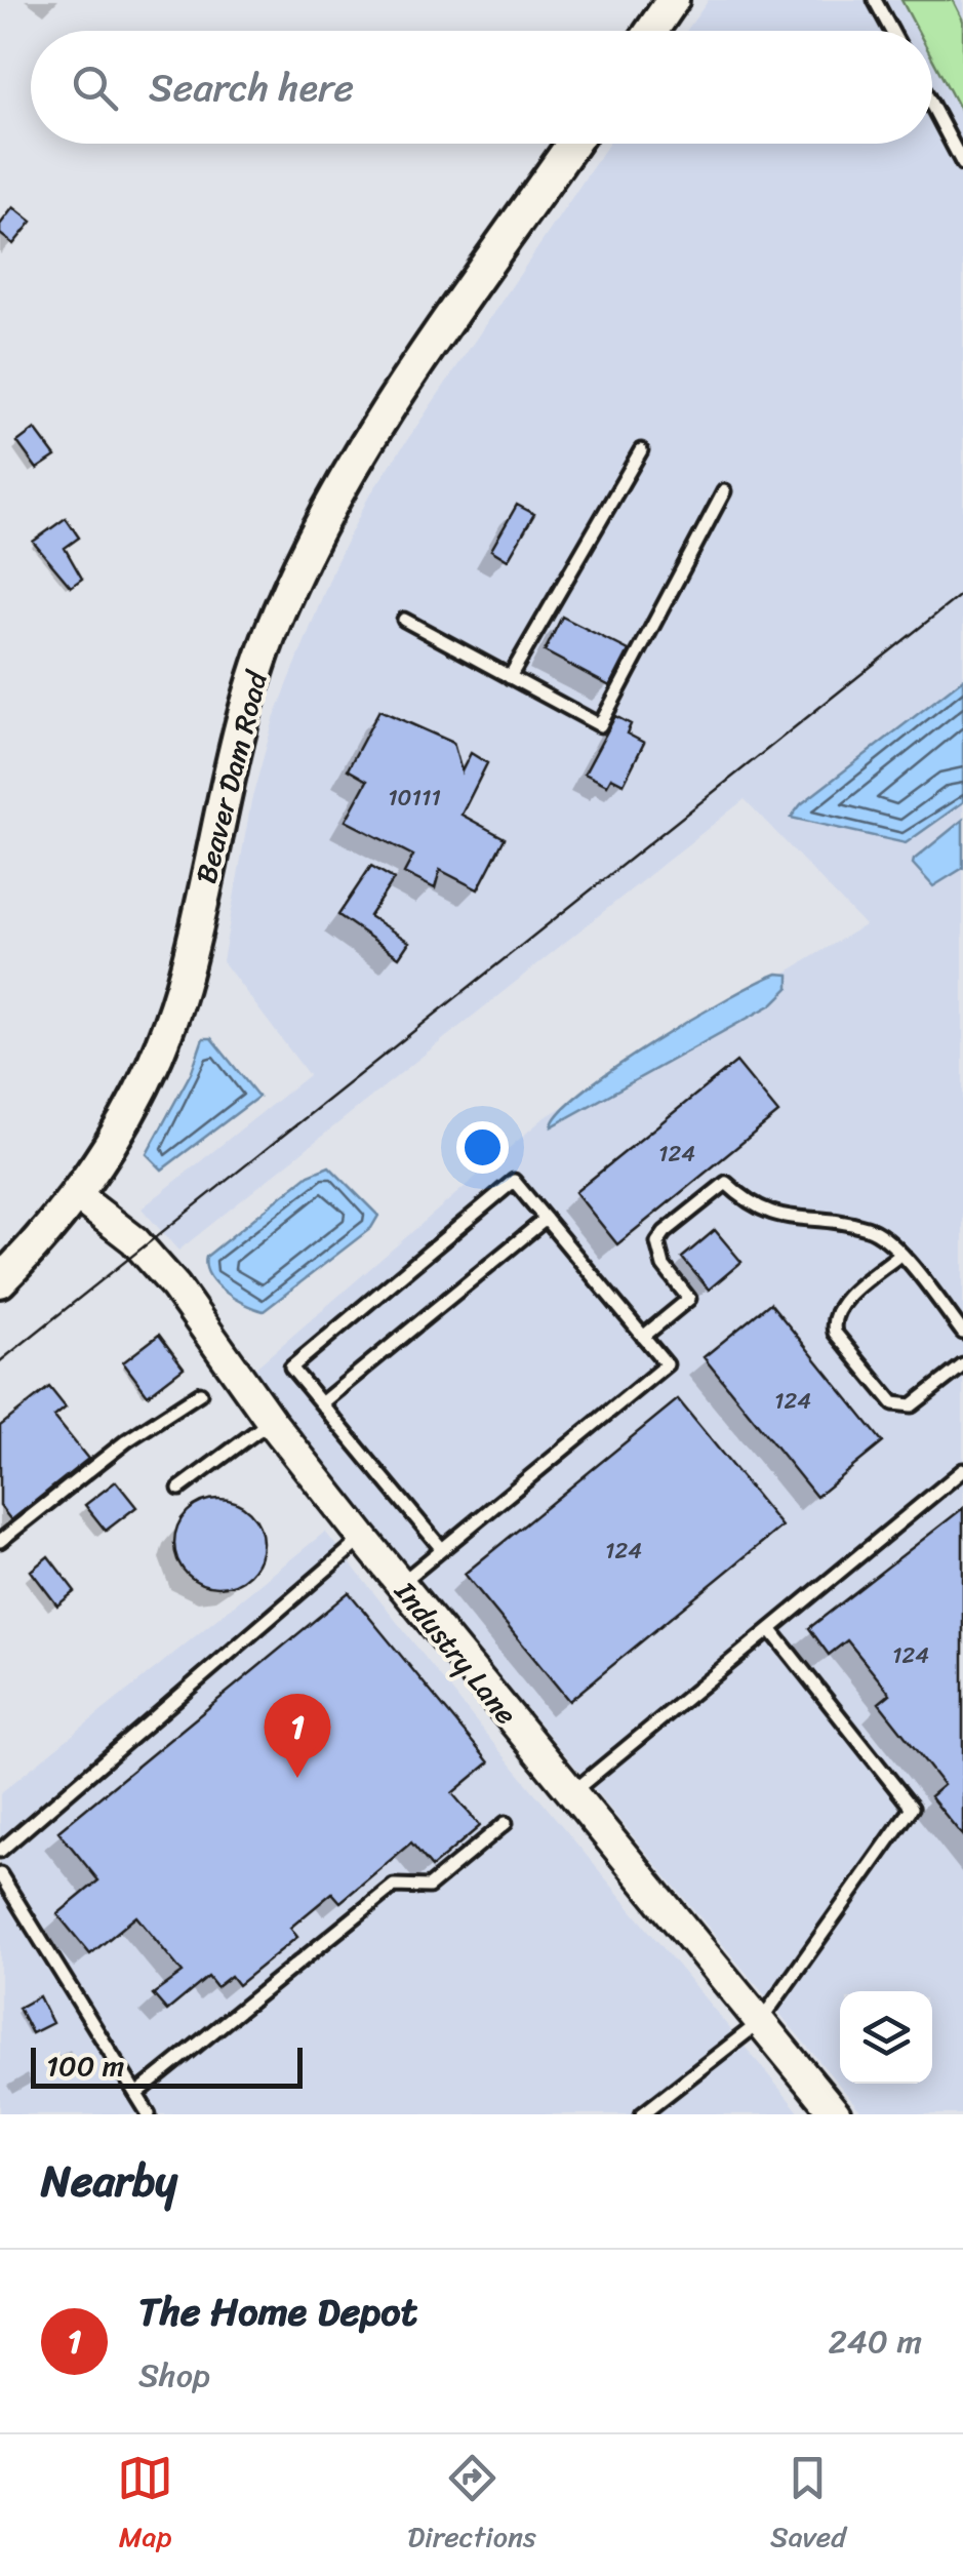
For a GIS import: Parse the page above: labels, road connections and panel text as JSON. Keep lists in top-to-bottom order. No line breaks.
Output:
{"streets":{"main road":["Beaver Dam Road"],"street":["Industry Lane"]},"crossings":[["Beaver Dam Road","Industry Lane"]],"house_numbers":["10111","124","124","124","124"],"scale_bar":"100 m","page":{"search":"Search here","pins":"1","scale":"100 m","heading":"Nearby","list":[{"mark":"1","name":"The Home Depot","note":"Shop","value":"240 m"}],"nav":["Map","Directions","Saved"]}}
